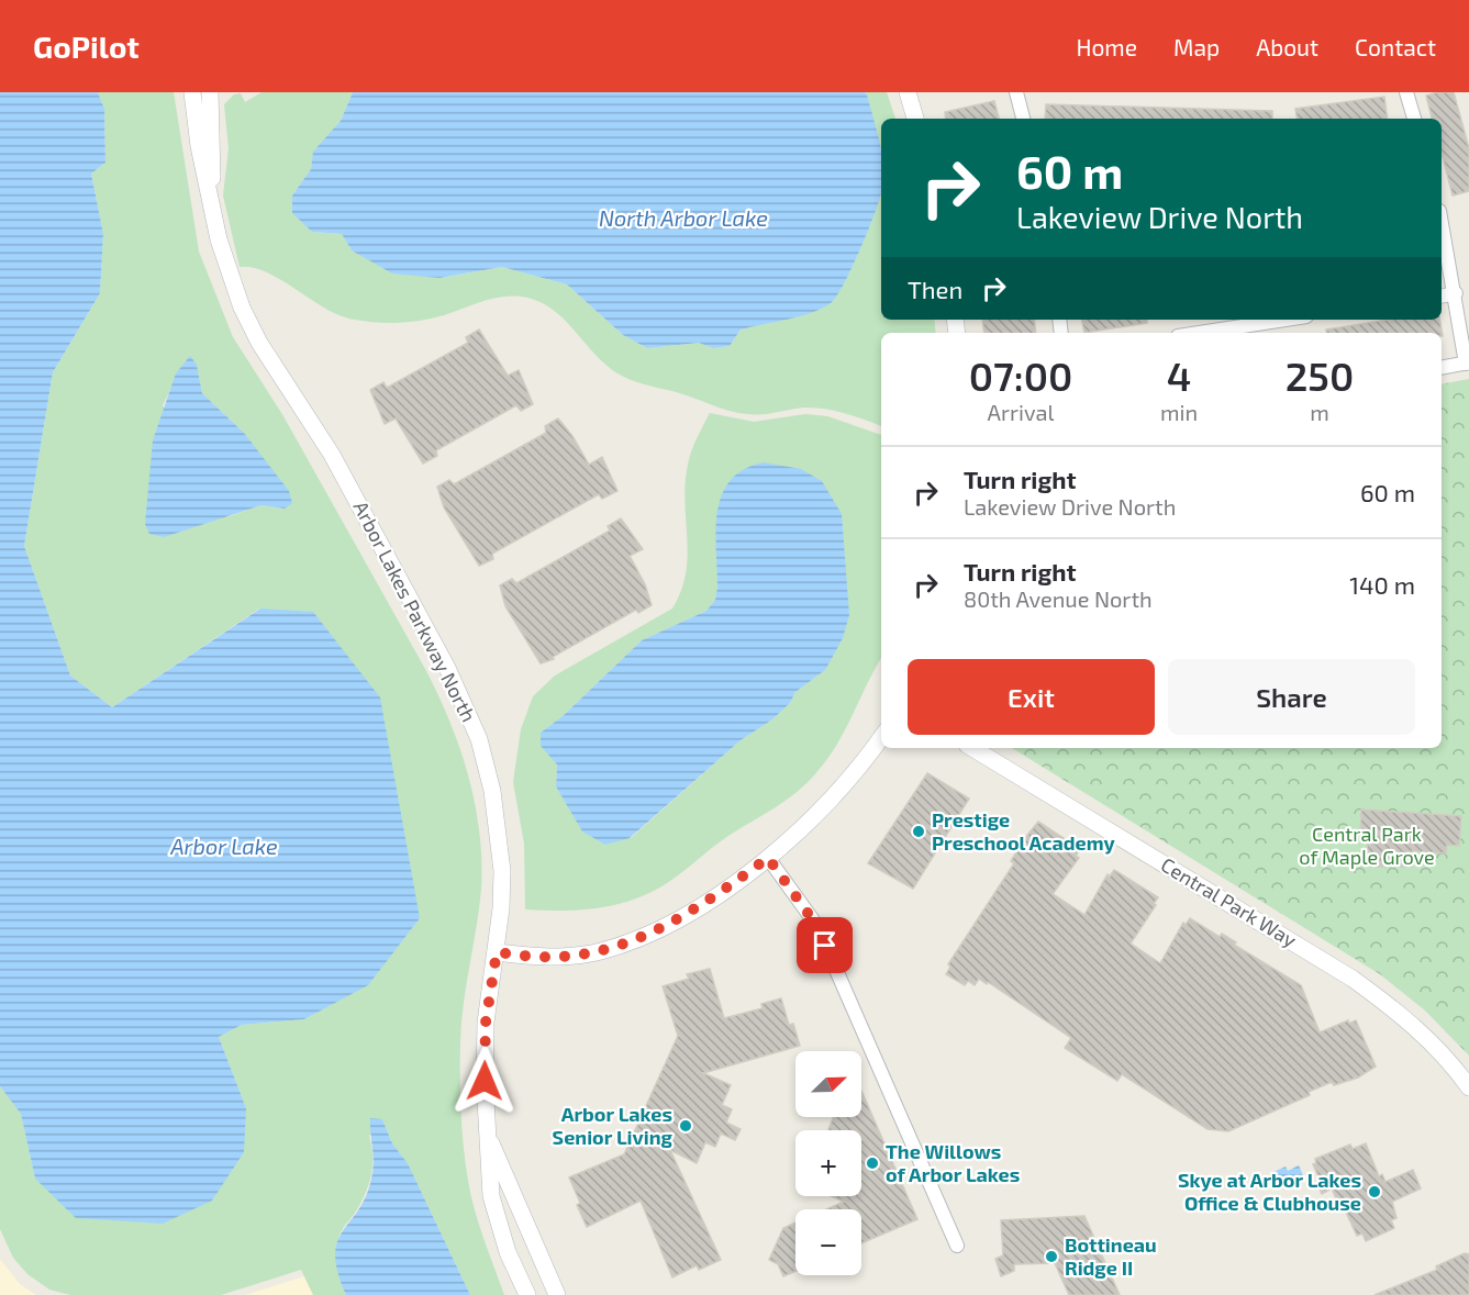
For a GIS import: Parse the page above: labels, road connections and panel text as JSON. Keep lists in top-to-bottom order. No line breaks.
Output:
{"streets":{"street":["Arbor Lakes Parkway North","Central Park Way"]},"water":["North Arbor Lake","Arbor Lake"],"parks":["Central Park of Maple Grove"],"places":["Prestige Preschool Academy","Arbor Lakes Senior Living","The Willows of Arbor Lakes","Skye at Arbor Lakes Office & Clubhouse","Bottineau Ridge II"],"north":"top right","page":{"header":"GoPilot","nav":["Home","Map","About","Contact"],"turn":["60 m","Lakeview Drive North"],"then":"Then","eta":["07:00","Arrival","4","min","250","m"],"list":[{"name":"Turn right","note":"Lakeview Drive North","value":"60 m"},{"name":"Turn right","note":"80th Avenue North","value":"140 m"}],"buttons":["Exit","Share"],"map_buttons":["+","−"]}}
